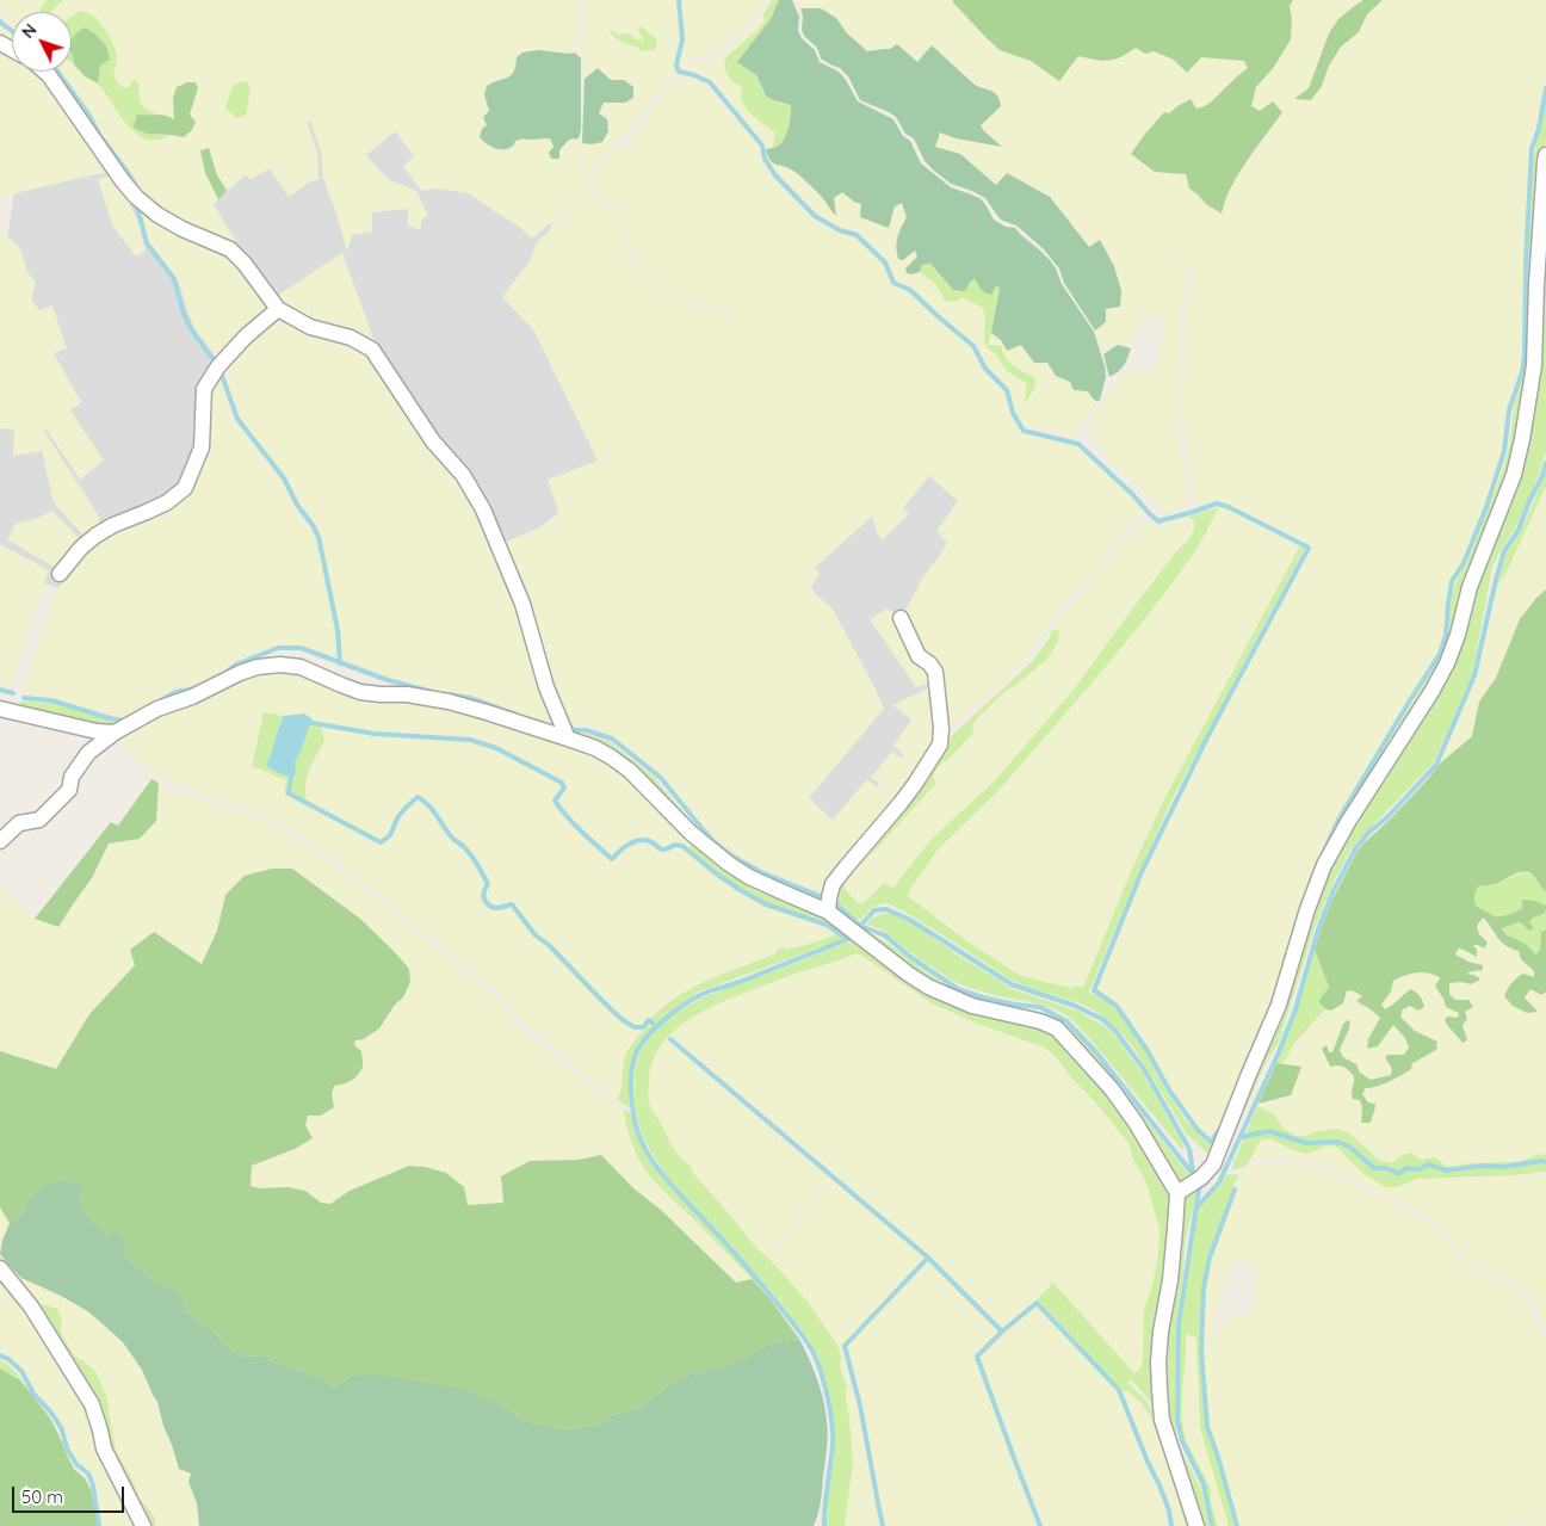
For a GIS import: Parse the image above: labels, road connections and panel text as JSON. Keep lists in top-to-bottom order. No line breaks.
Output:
{"scale_bar":"50 m","north":"top left"}
